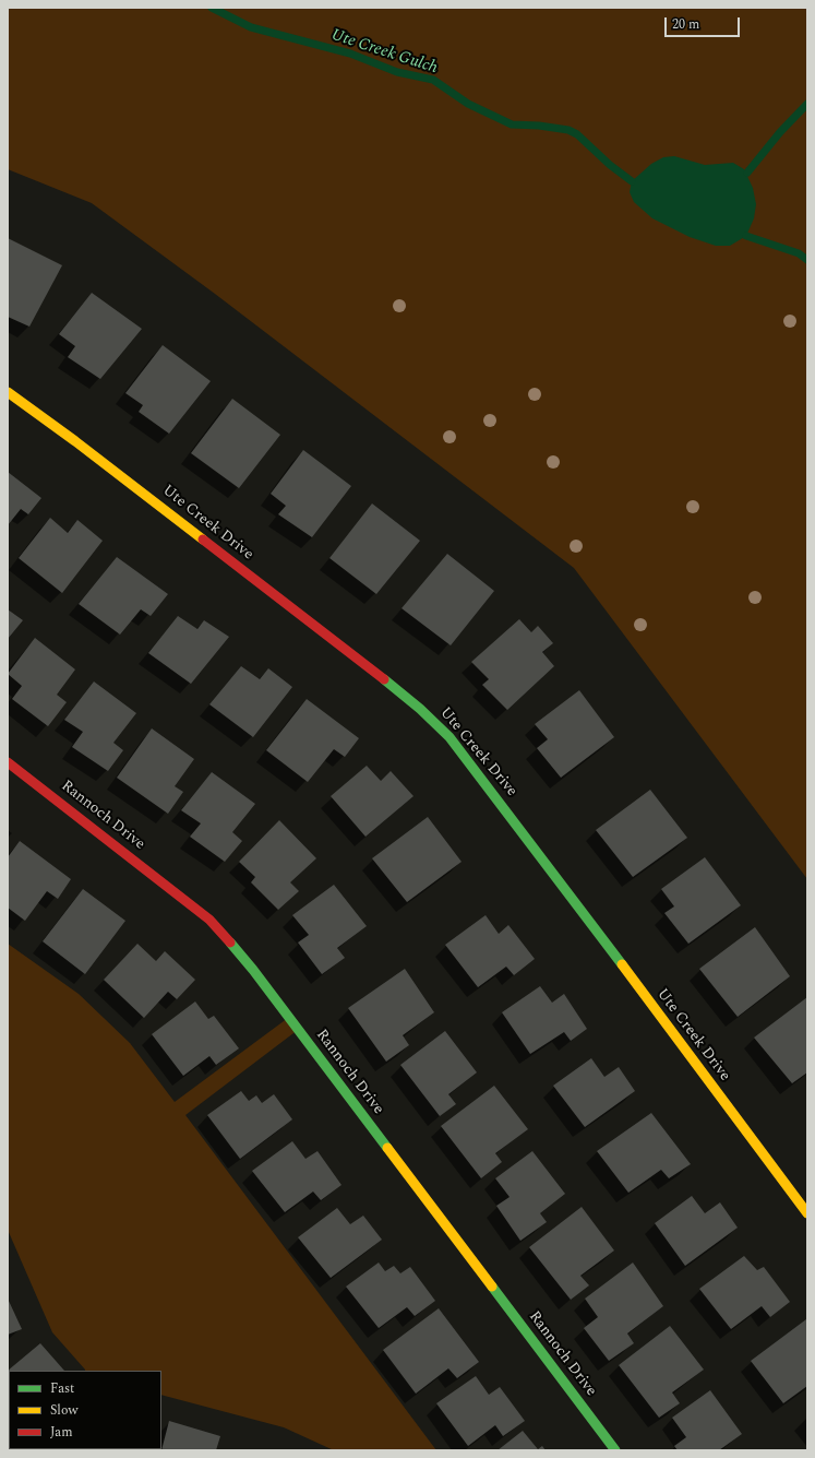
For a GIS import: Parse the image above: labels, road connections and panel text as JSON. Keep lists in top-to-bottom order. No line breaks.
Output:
{"streets":{"street":["Ute Creek Drive","Rannoch Drive"]},"water":["Ute Creek Gulch"],"legend":["Fast","Slow","Jam"],"scale_bar":"20 m"}
